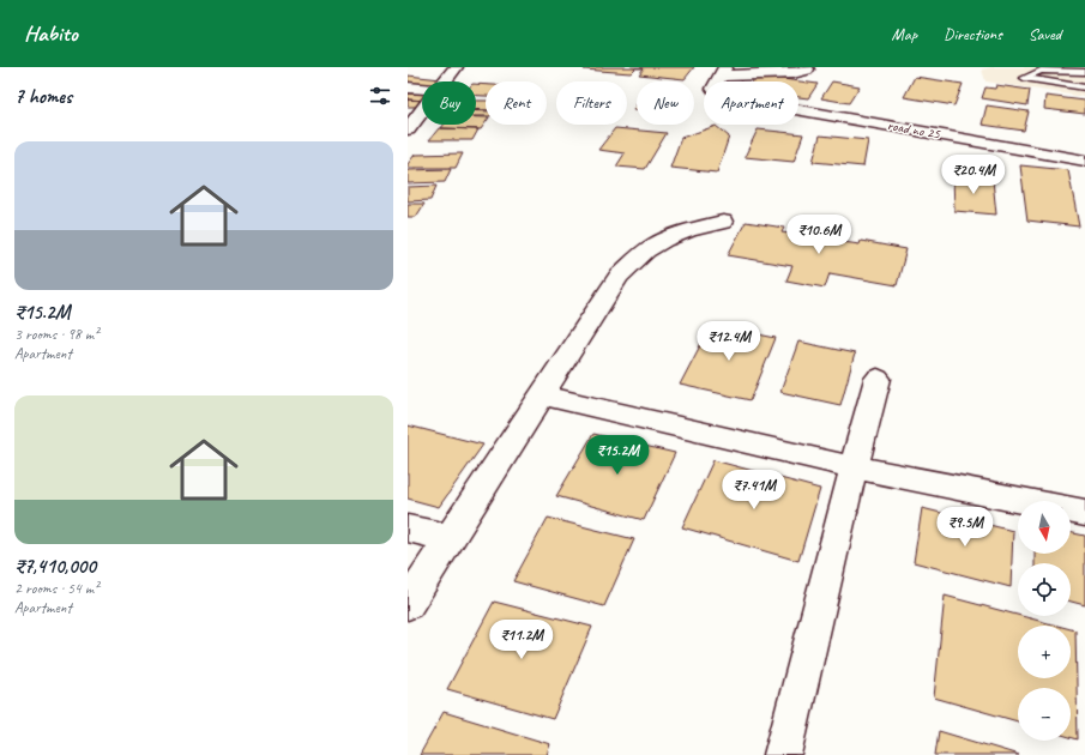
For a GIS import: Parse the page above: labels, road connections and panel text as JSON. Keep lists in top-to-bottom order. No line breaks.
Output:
{"streets":{"street":["road no 25"]},"north":"bottom","page":{"header":"Habito","nav":["Map","Directions","Saved"],"heading":"7 homes","chip":["Buy","Rent","Filters","New","Apartment"],"list":[{"name":"₹15.2M","note":"3 rooms · 98 m² · Apartment"},{"name":"₹7,410,000","note":"2 rooms · 54 m² · Apartment"}],"price":["₹20.4M","₹10.6M","₹12.4M","₹15.2M","₹7.41M","₹9.5M","₹11.2M"],"map_buttons":["+","−"]}}
